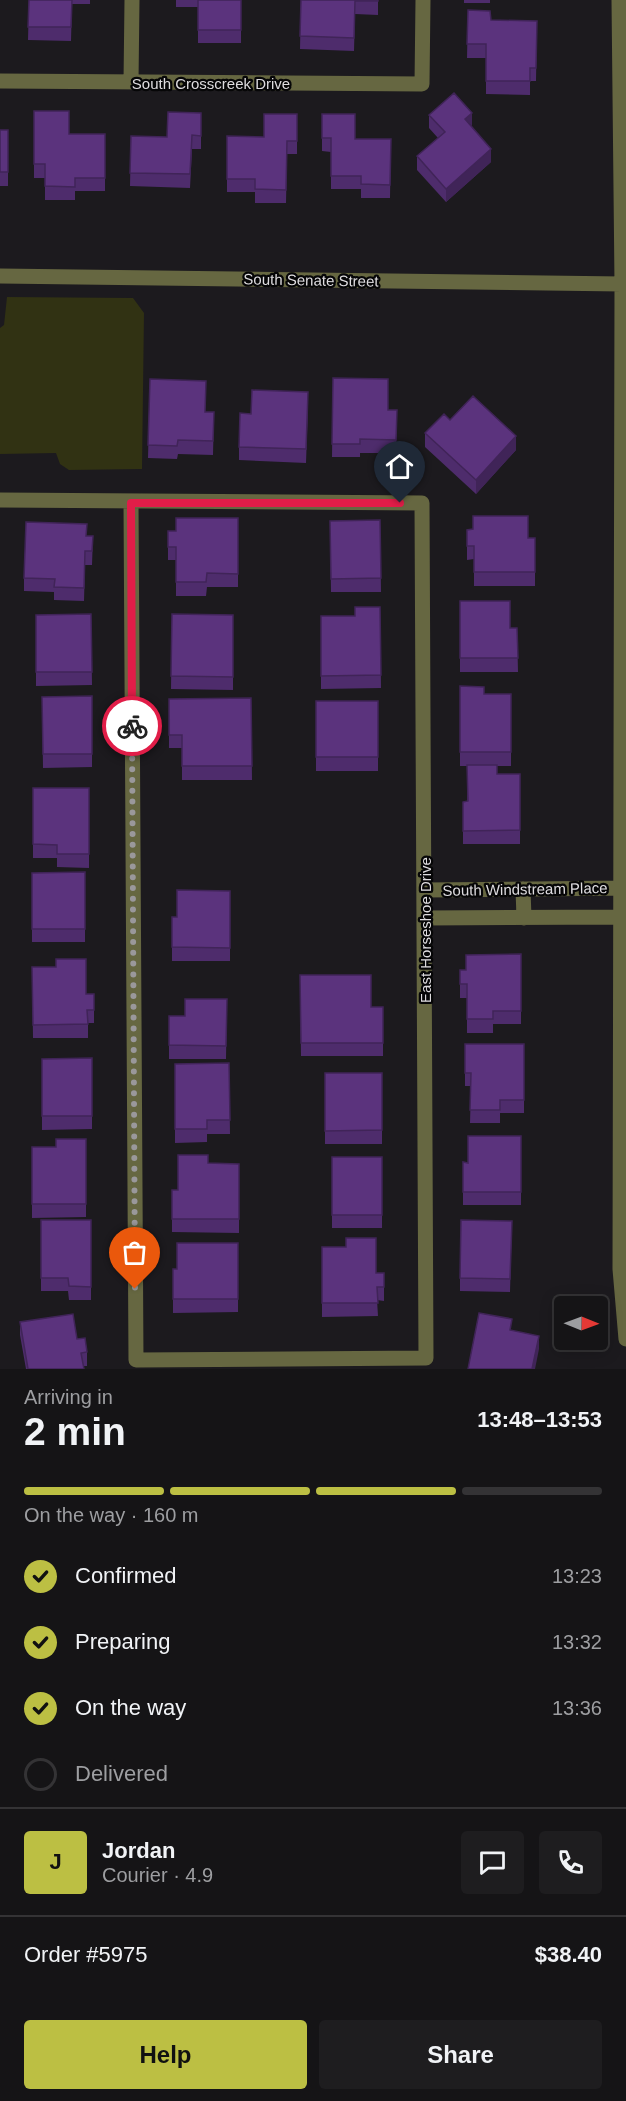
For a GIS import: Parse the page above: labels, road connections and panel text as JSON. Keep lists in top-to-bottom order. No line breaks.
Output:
{"streets":{"street":["South Crosscreek Drive","South Senate Street","South Windstream Place","East Horseshoe Drive"]},"crossings":[["South Windstream Place","East Horseshoe Drive"]],"north":"right","page":{"heading":["2 min","Arriving in","13:48–13:53"],"panel":["Jordan","Courier · 4.9","Order #5975","$38.40"],"bar":"On the way · 160 m","list":[["Confirmed","13:23"],["Preparing","13:32"],["On the way","13:36"],"Delivered"],"round":"J","buttons":["Help","Share"]}}
